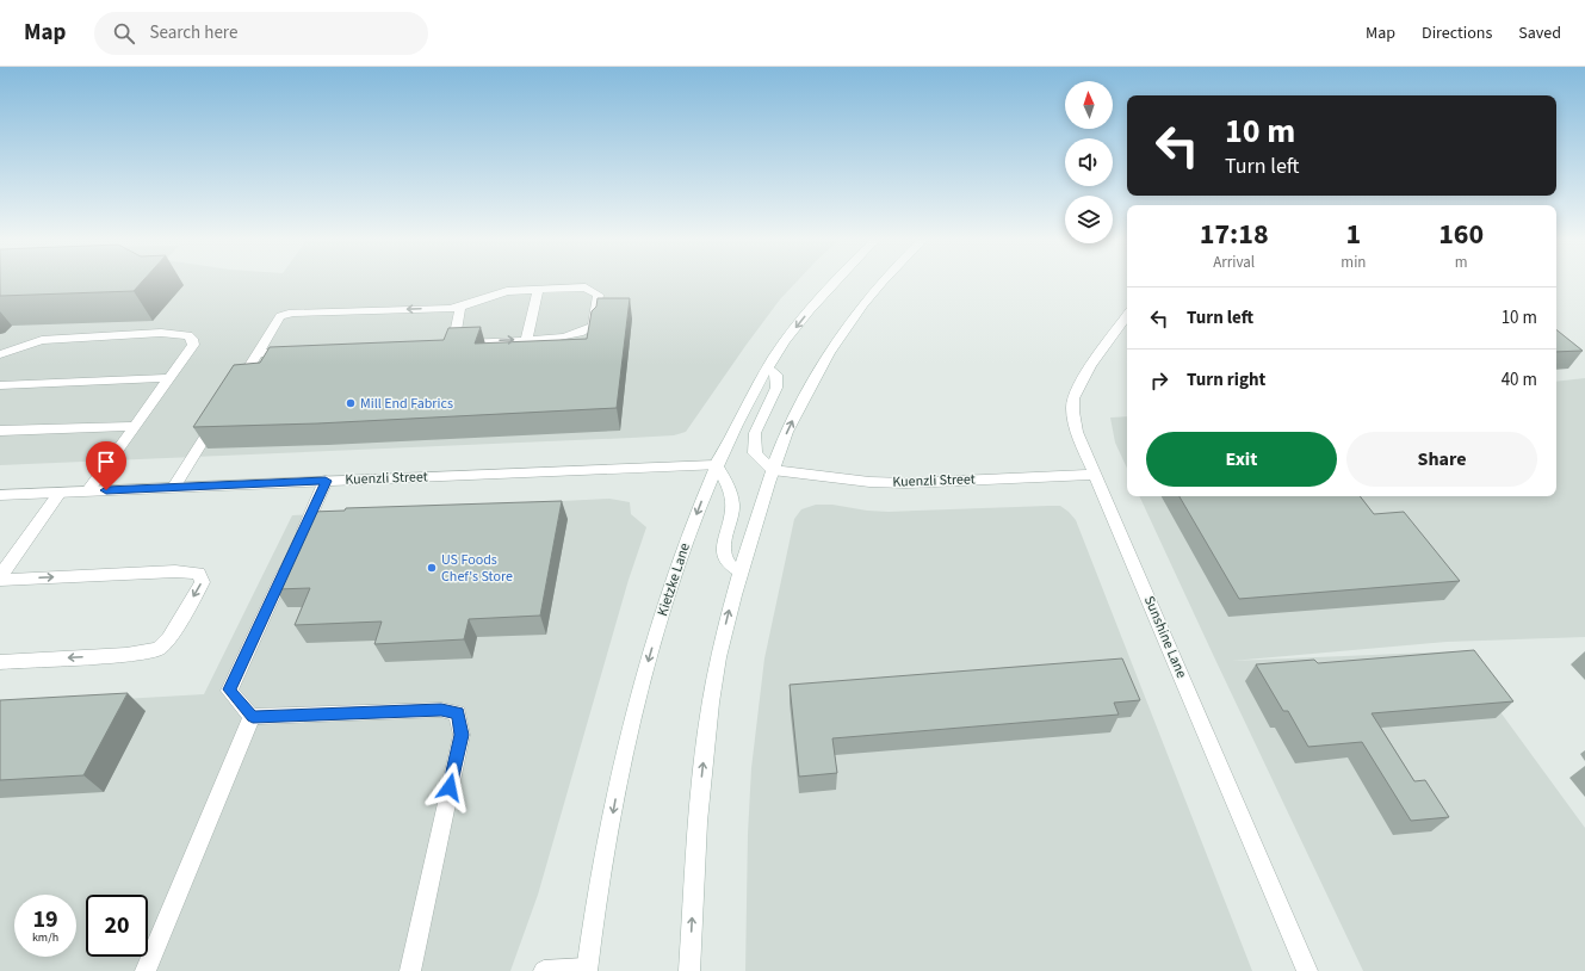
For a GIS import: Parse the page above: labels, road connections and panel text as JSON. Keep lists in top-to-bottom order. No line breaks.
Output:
{"streets":{"main road":["Kuenzli Street","Kietzke Lane","Sunshine Lane"]},"crossings":[["Kuenzli Street","Kietzke Lane"],["Kuenzli Street","Sunshine Lane"]],"places":["Mill End Fabrics","US Foods Chef's Store"],"north":"top","page":{"header":"Map","search":"Search here","nav":["Map","Directions","Saved"],"turn":["10 m","Turn left"],"eta":["17:18","Arrival","1","min","160","m"],"list":[{"name":"Turn left","value":"10 m"},{"name":"Turn right","value":"40 m"}],"buttons":["Exit","Share"],"speed":"19 km/h","limit":"20"}}
